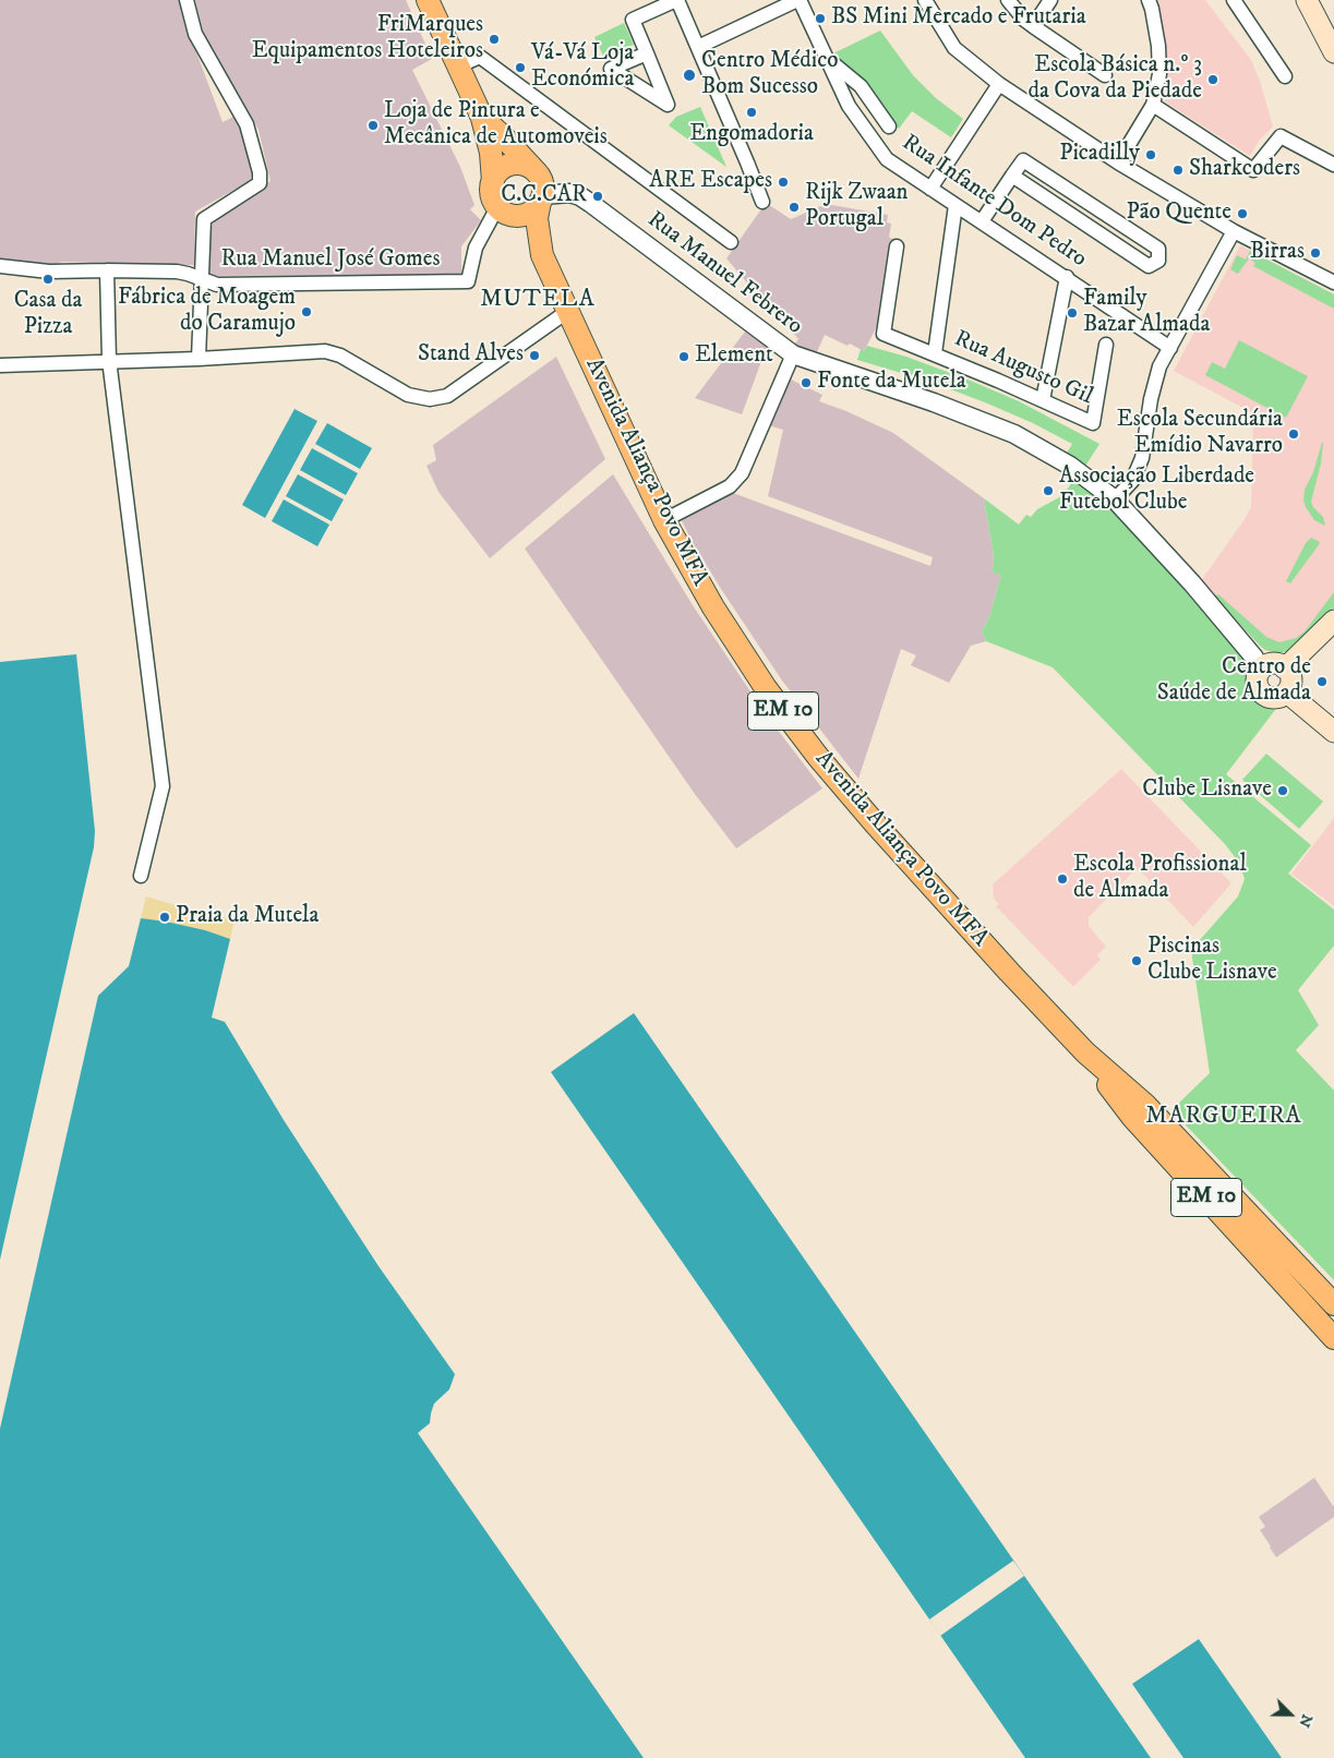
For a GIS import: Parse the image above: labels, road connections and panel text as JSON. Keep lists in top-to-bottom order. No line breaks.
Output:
{"streets":{"main road":["Avenida Aliança Povo MFA","EM 10"],"street":["Rua Infante Dom Pedro","Rua Manuel José Gomes","Rua Manuel Febrero","Rua Augusto Gil"]},"crossings":[["Rua Infante Dom Pedro","Rua Augusto Gil"],["Rua Manuel José Gomes","Rua Manuel Febrero"],["Rua Manuel José Gomes","Avenida Aliança Povo MFA"],["Rua Manuel José Gomes","EM 10"],["Rua Manuel Febrero","Avenida Aliança Povo MFA"],["Rua Manuel Febrero","EM 10"],["Avenida Aliança Povo MFA","EM 10"]],"districts":["MUTELA","MARGUEIRA"],"places":["BS Mini Mercado e Frutaria","FriMarques Equipamentos Hoteleiros","Vá-Vá Loja Económica","Centro Médico Bom Sucesso","Escola Básica n.º 3 da Cova da Piedade","Engomadoria","Loja de Pintura e Mecânica de Automoveis","Picadilly","Sharkcoders","ARE Escapes","C.C.CAR","Rijk Zwaan Portugal","Pão Quente","Birras","Casa da Pizza","Fábrica de Moagem do Caramujo","Family Bazar Almada","Stand Alves","Element","Fonte da Mutela","Escola Secundária Emídio Navarro","Associação Liberdade Futebol Clube","Centro de Saúde de Almada","Clube Lisnave","Escola Profissional de Almada","Praia da Mutela","Piscinas Clube Lisnave"],"north":"bottom right"}
